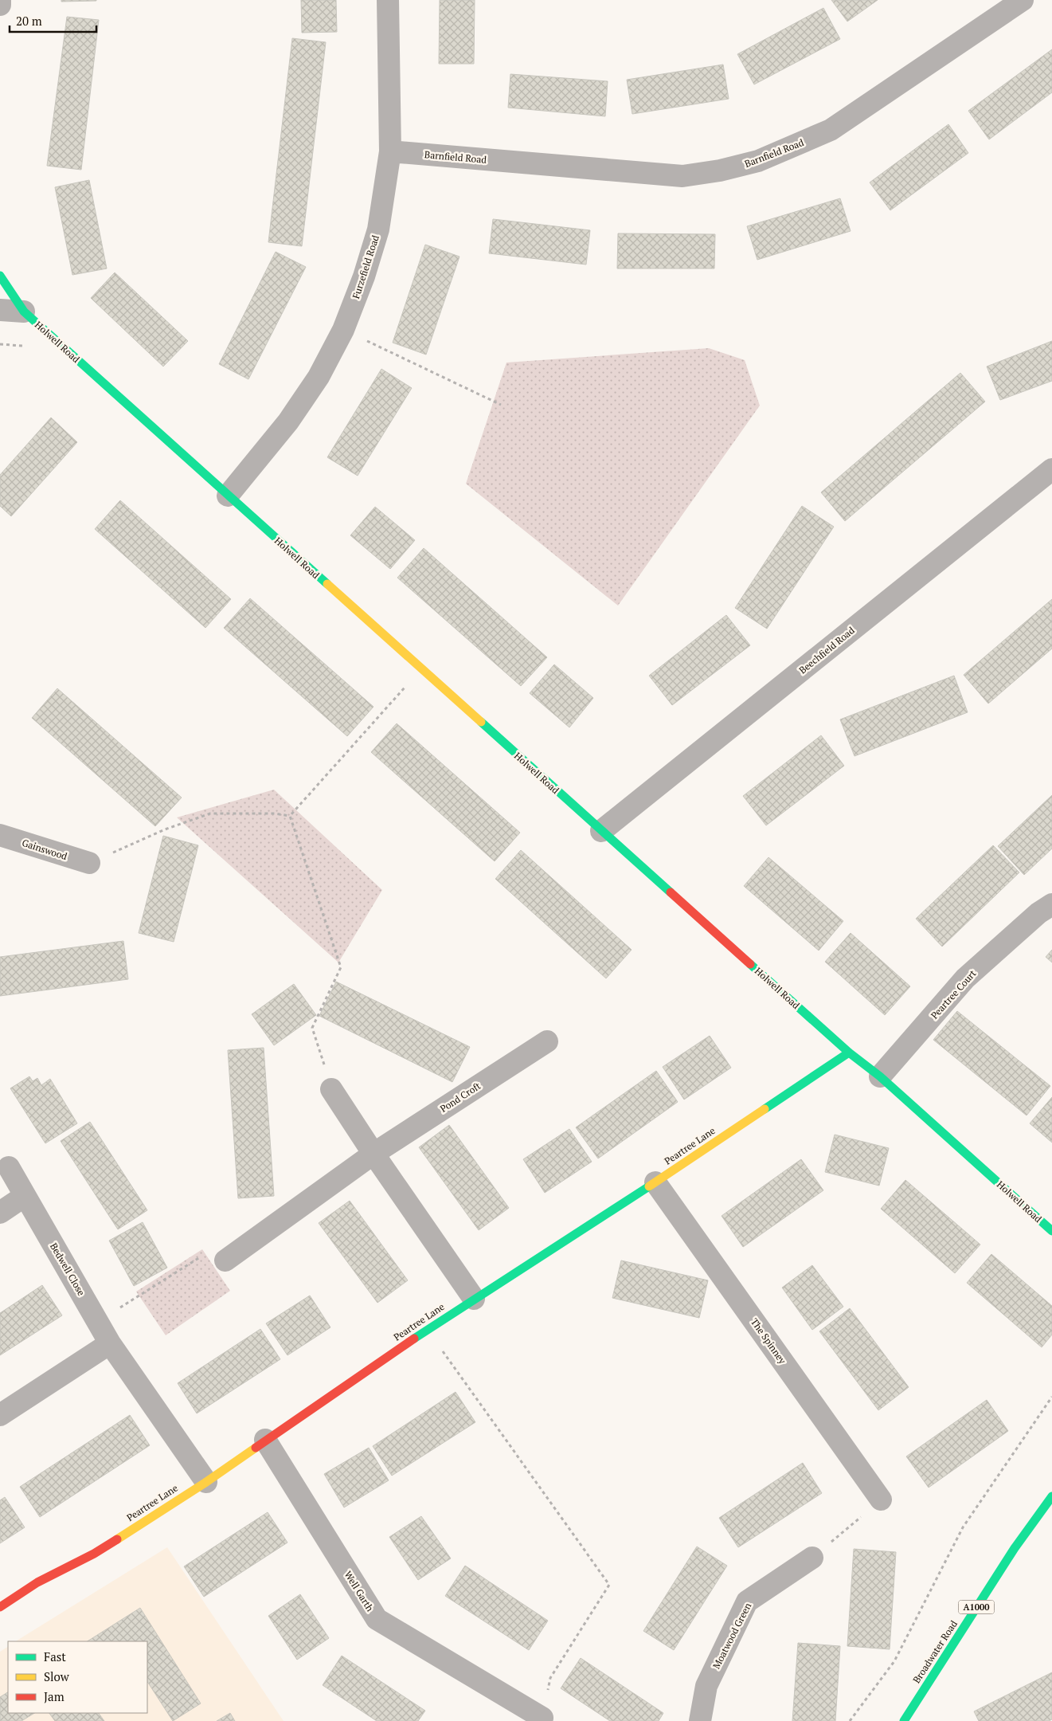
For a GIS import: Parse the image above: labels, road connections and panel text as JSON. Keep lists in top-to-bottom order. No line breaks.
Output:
{"streets":{"street":["Barnfield Road","Furzefield Road","Holwell Road","Beechfield Road","Gainswood","Peartree Court","Pond Croft","Peartree Lane","Bedwell Close","The Spinney","Well Garth","A1000","Moatwood Green","Broadwater Road"]},"crossings":[["Barnfield Road","Furzefield Road"],["Furzefield Road","Holwell Road"],["Holwell Road","Beechfield Road"],["Holwell Road","Peartree Court"],["Holwell Road","Peartree Lane"],["Peartree Lane","Bedwell Close"],["Peartree Lane","The Spinney"],["Peartree Lane","Well Garth"]],"legend":["Fast","Slow","Jam"],"scale_bar":"20 m"}
